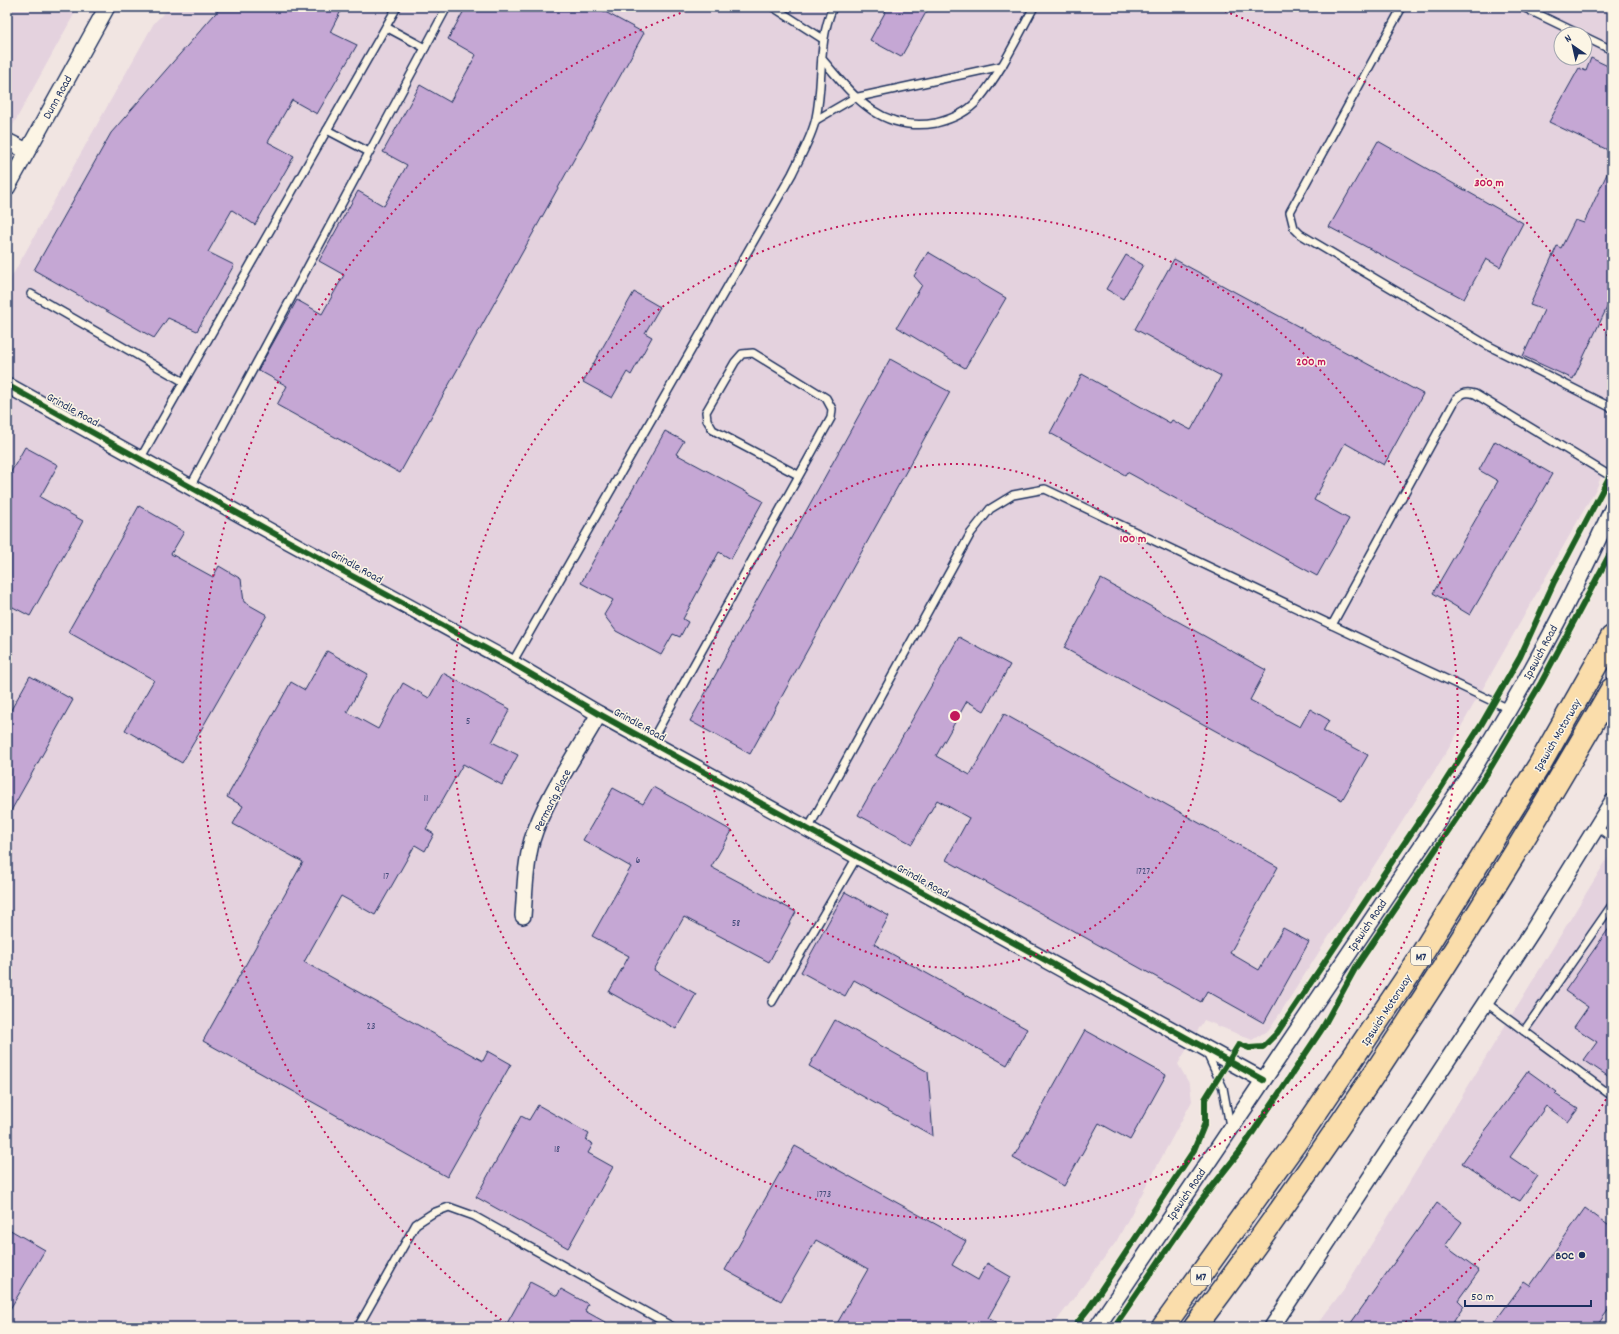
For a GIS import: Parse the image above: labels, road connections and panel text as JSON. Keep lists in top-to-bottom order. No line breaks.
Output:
{"streets":{"highway":["Ipswich Motorway","M7"],"street":["Dunn Road","Grindle Road","Ipswich Road","Permarig Place"]},"crossings":[["Grindle Road","Ipswich Road"],["Grindle Road","Permarig Place"]],"places":["BOC"],"house_numbers":["5","11","6","1727","17","58","23","18","1773"],"scale_bar":"50 m","north":"top left","rings":["300 m","200 m","100 m"]}
